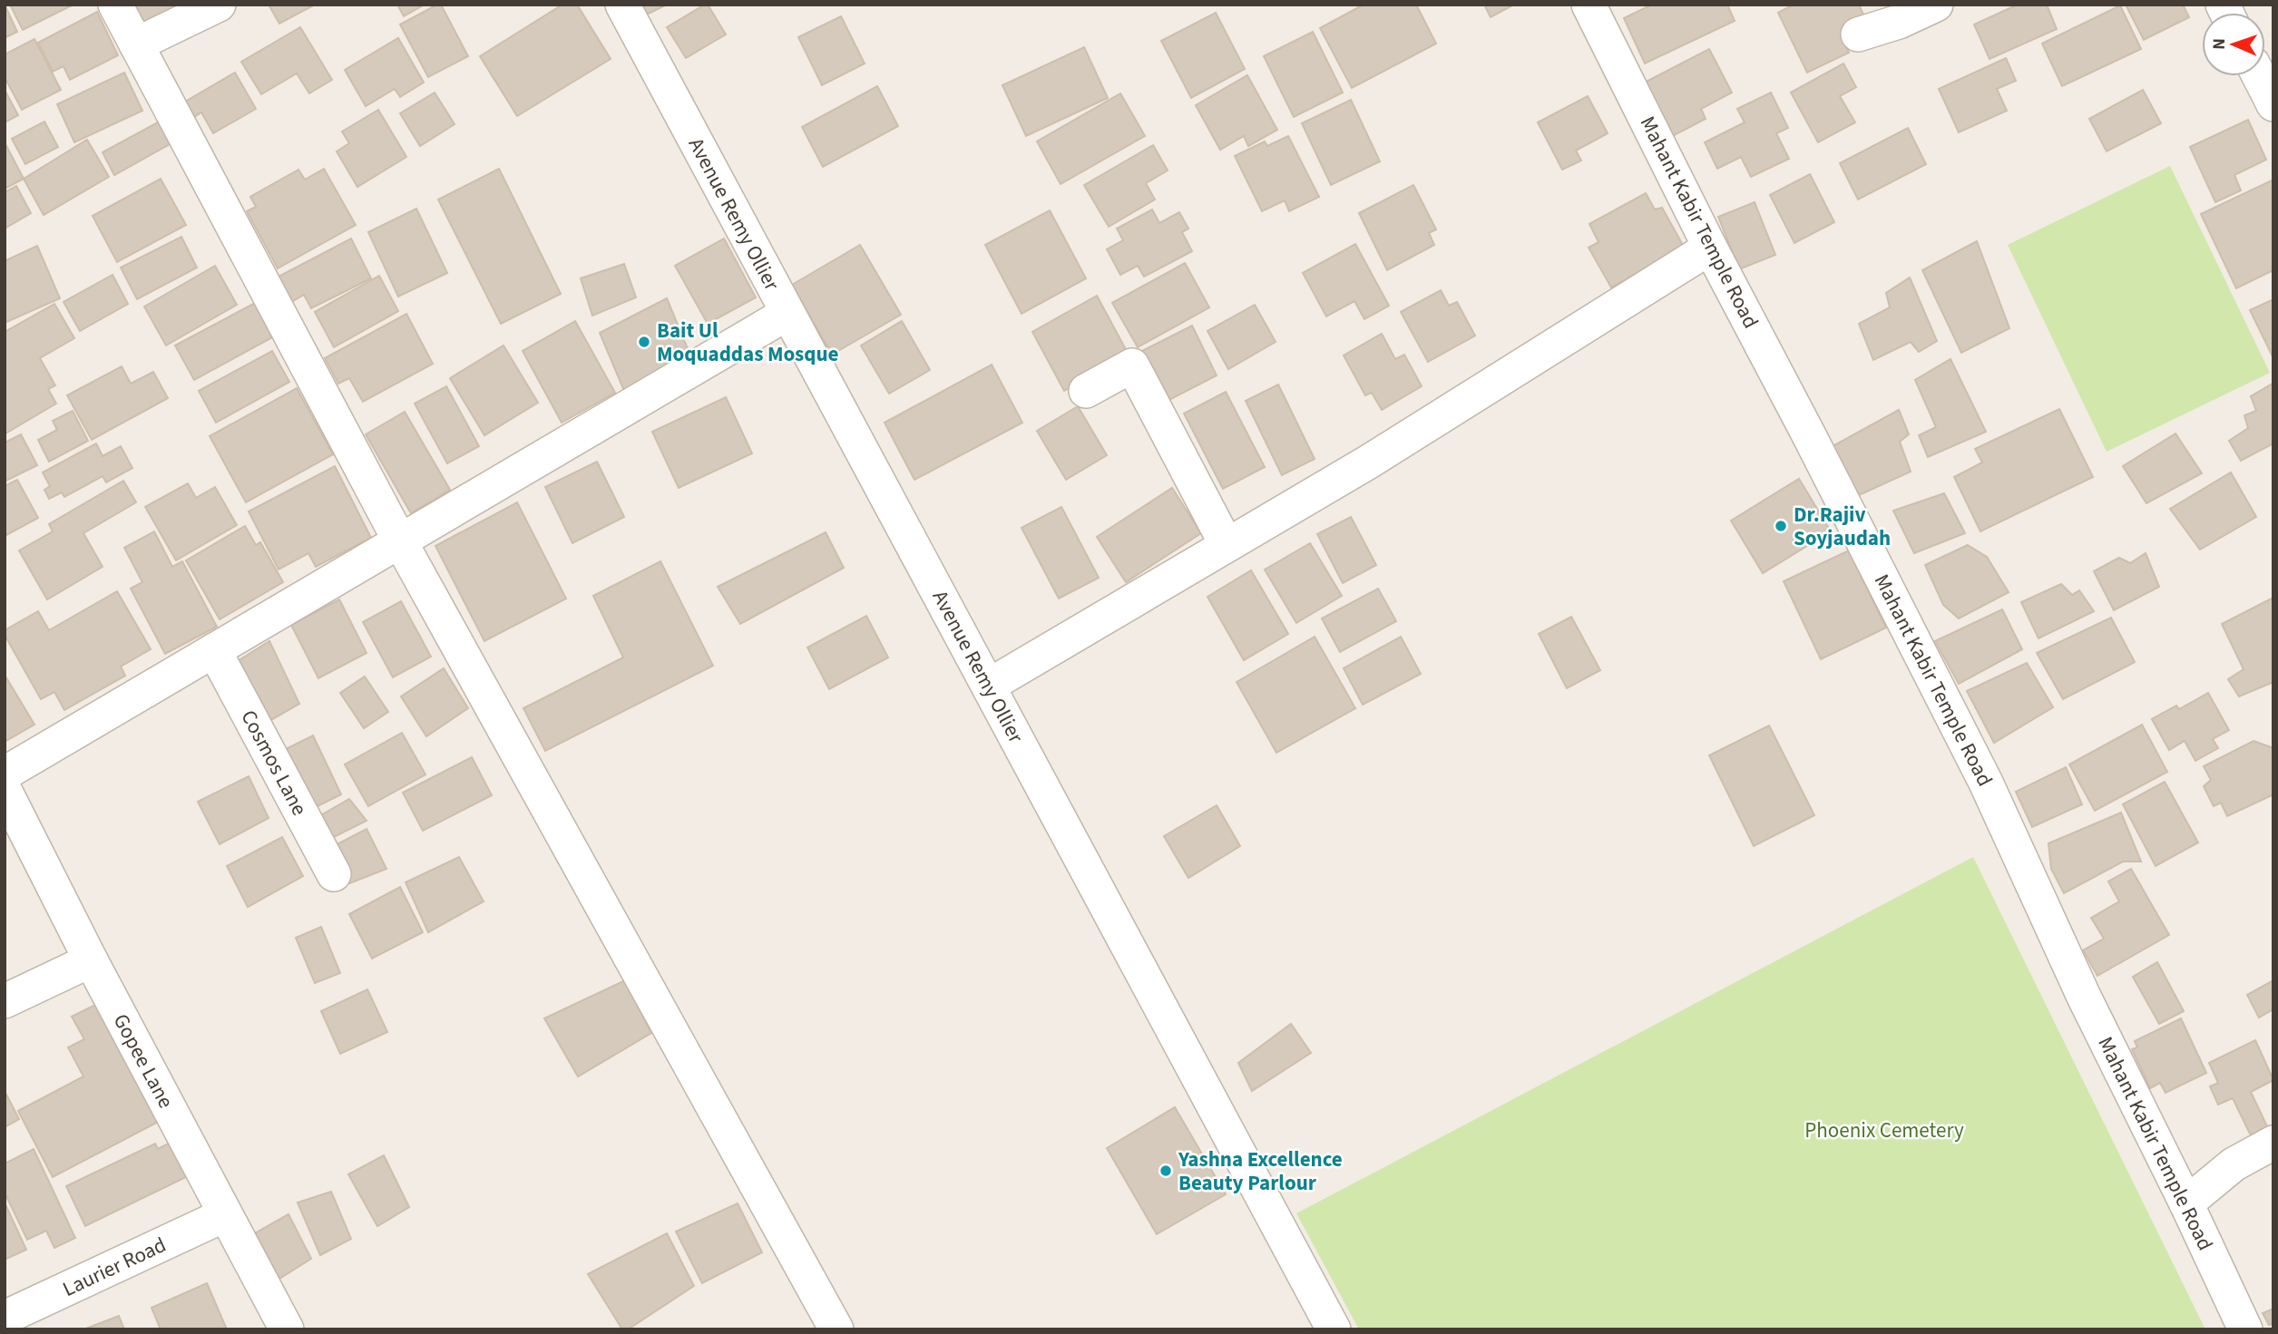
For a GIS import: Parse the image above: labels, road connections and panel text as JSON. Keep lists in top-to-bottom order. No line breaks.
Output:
{"streets":{"street":["Avenue Remy Ollier","Mahant Kabir Temple Road","Cosmos Lane","Gopee Lane","Laurier Road"]},"crossings":[["Gopee Lane","Laurier Road"]],"parks":["Phoenix Cemetery"],"places":["Bait Ul Moquaddas Mosque","Dr.Rajiv Soyjaudah","Yashna Excellence Beauty Parlour"],"north":"left"}
